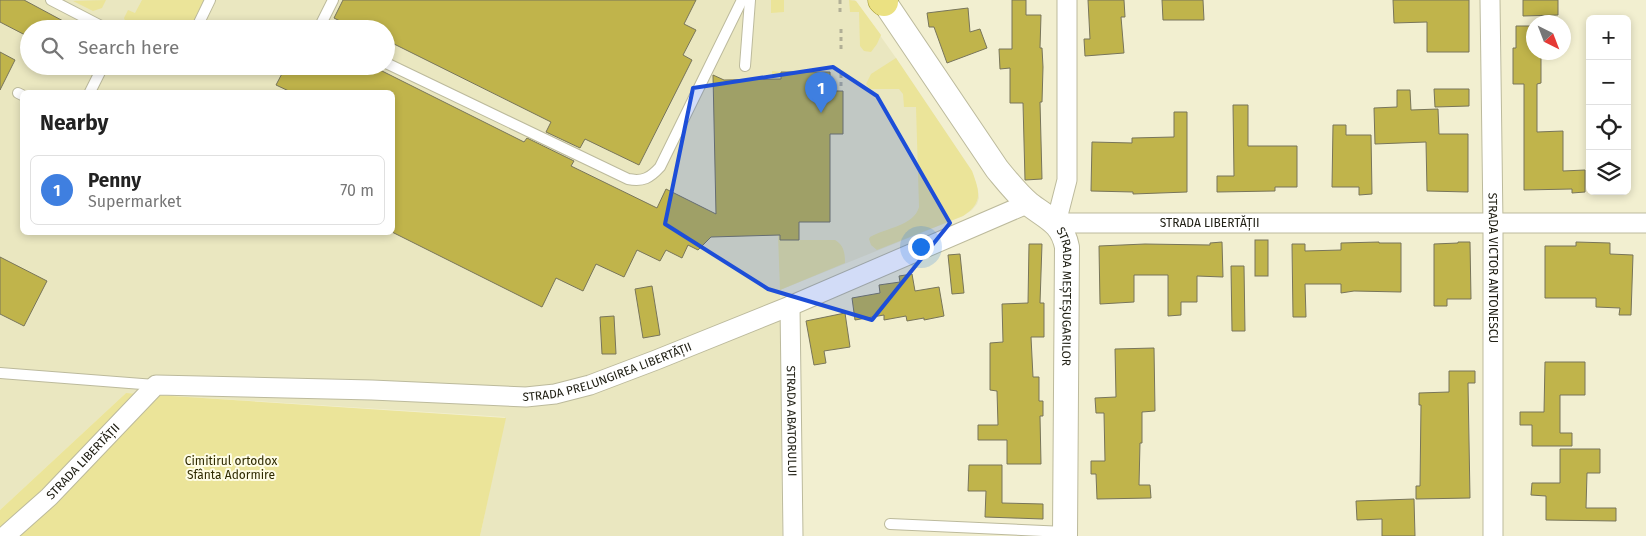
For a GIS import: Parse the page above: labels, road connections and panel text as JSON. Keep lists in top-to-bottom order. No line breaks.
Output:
{"streets":{"street":["STRADA LIBERTĂȚII","STRADA VICTOR ANTONESCU","STRADA MEȘTEȘUGARILOR","STRADA PRELUNGIREA LIBERTĂȚII","STRADA ABATORULUI"]},"crossings":[["STRADA LIBERTĂȚII","STRADA VICTOR ANTONESCU"],["STRADA LIBERTĂȚII","STRADA MEȘTEȘUGARILOR"],["STRADA LIBERTĂȚII","STRADA PRELUNGIREA LIBERTĂȚII"],["STRADA PRELUNGIREA LIBERTĂȚII","STRADA ABATORULUI"]],"parks":["Cimitirul ortodox Sfânta Adormire"],"north":"bottom right","page":{"map_buttons":["+","−"],"search":"Search here","pins":"1","heading":"Nearby","list":[{"mark":"1","name":"Penny","note":"Supermarket","value":"70 m"}]}}
